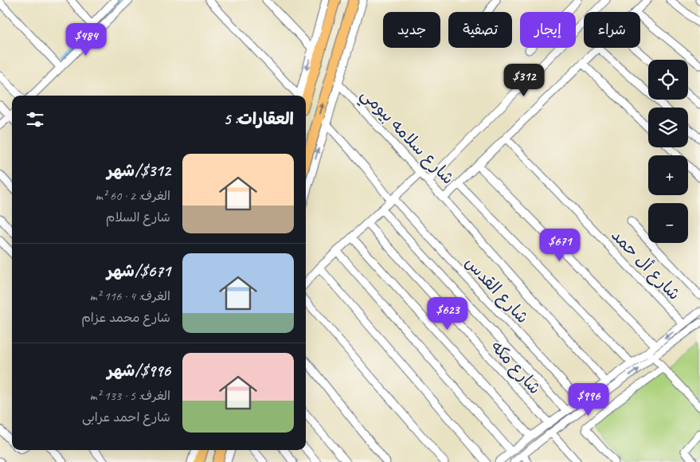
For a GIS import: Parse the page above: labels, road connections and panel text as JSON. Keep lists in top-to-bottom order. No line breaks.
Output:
{"streets":{"street":["شارع سلامه بيومي","شارع أل حمد","شارع القدس","شارع مكه"]},"crossings":[["شارع سلامه بيومي","شارع أل حمد"]],"page":{"chip":["شراء","إيجار","تصفية","جديد"],"price":["$484","$312","$671","$623","$996"],"map_buttons":["+","−"],"heading":"العقارات: 5","list":[{"name":"$312/شهر","note":"الغرف: 2 · 60 m² · شارع السلام"},{"name":"$671/شهر","note":"الغرف: 4 · 116 m² · شارع محمد عزام"},{"name":"$996/شهر","note":"الغرف: 5 · 133 m² · شارع احمد عرابى"}]}}
